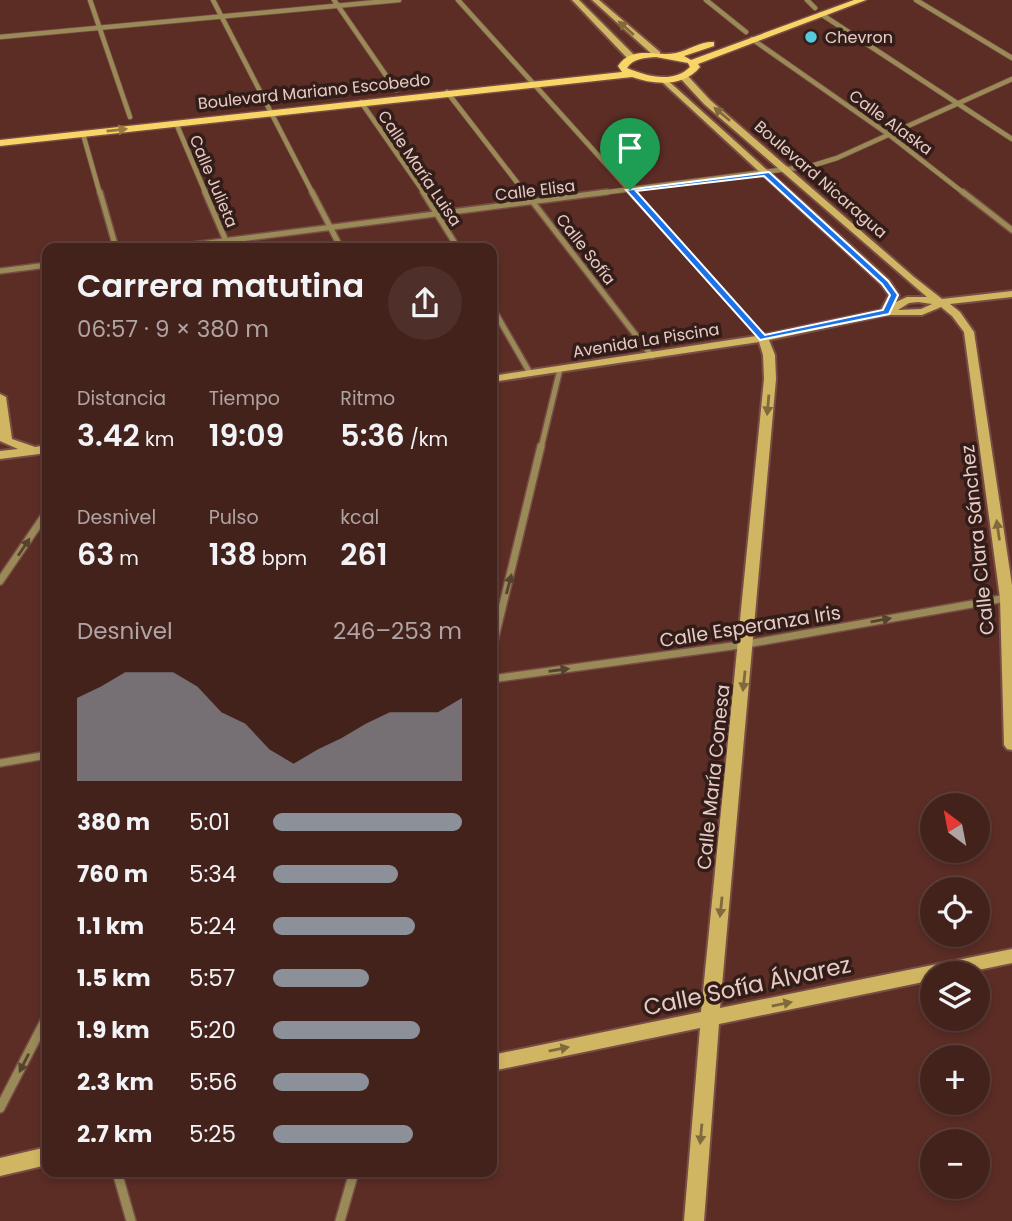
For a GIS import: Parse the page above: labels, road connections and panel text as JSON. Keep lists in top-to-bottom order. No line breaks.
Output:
{"streets":{"main road":["Boulevard Mariano Escobedo"],"street":["Calle Alaska","Calle María Luisa","Boulevard Nicaragua","Calle Julieta","Calle Elisa","Calle Sofía","Avenida La Piscina","Calle Clara Sánchez","Calle Esperanza Iris","Calle María Conesa","Calle Sofía Álvarez"]},"crossings":[["Boulevard Mariano Escobedo","Calle María Luisa"],["Boulevard Mariano Escobedo","Calle Julieta"],["Boulevard Mariano Escobedo","Calle Sofía"],["Calle Alaska","Calle Elisa"],["Calle María Luisa","Calle Elisa"],["Boulevard Nicaragua","Calle Elisa"],["Boulevard Nicaragua","Avenida La Piscina"],["Boulevard Nicaragua","Calle Clara Sánchez"],["Calle Julieta","Calle Elisa"],["Calle Elisa","Calle Sofía"],["Calle Sofía","Avenida La Piscina"],["Avenida La Piscina","Calle Clara Sánchez"],["Avenida La Piscina","Calle María Conesa"],["Calle Clara Sánchez","Calle Esperanza Iris"],["Calle Esperanza Iris","Calle María Conesa"],["Calle María Conesa","Calle Sofía Álvarez"]],"one_way":["Calle Clara Sánchez","Calle Esperanza Iris","Calle María Conesa","Calle Sofía Álvarez"],"places":["Chevron"],"north":"top left","page":{"heading":["Carrera matutina","06:57 · 9 × 380 m"],"stats":[["Distancia","3.42 km"],["Tiempo","19:09"],["Ritmo","5:36 /km"],["Desnivel","63 m"],["Pulso","138 bpm"],["kcal","261"]],"chart":["Desnivel","246–253 m"],"map_buttons":["+","−"],"list":[{"name":"380 m","note":"5:01"},{"name":"760 m","note":"5:34"},{"name":"1.1 km","note":"5:24"},{"name":"1.5 km","note":"5:57"},{"name":"1.9 km","note":"5:20"},{"name":"2.3 km","note":"5:56"},{"name":"2.7 km","note":"5:25"}]}}
